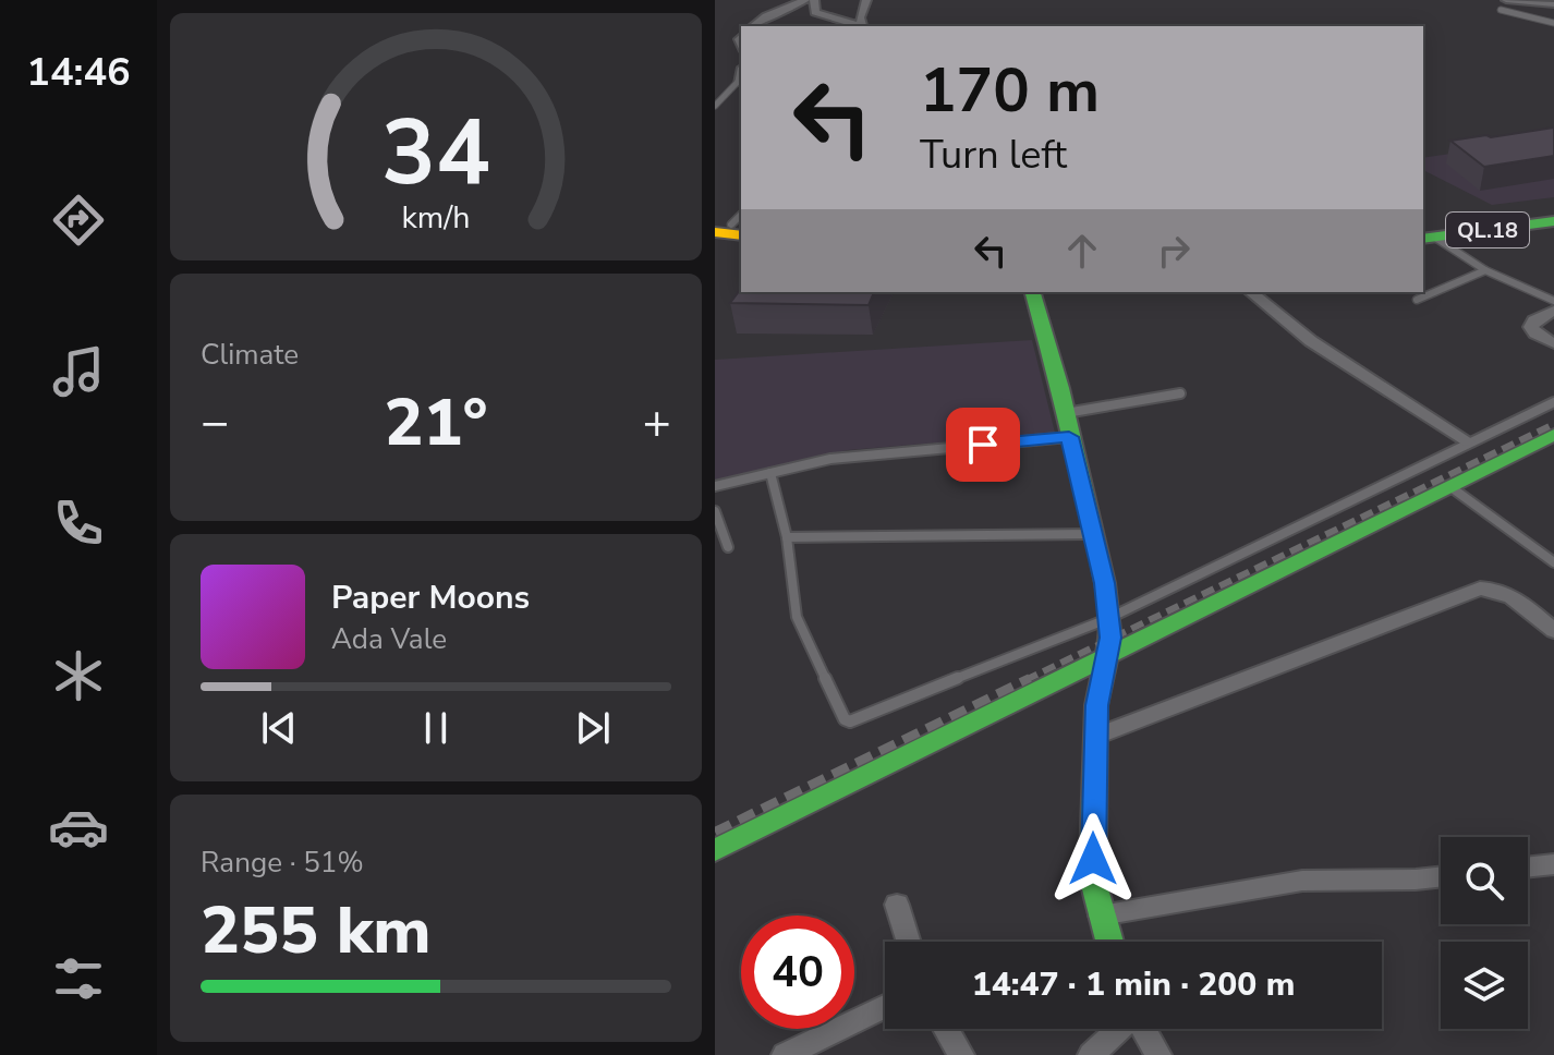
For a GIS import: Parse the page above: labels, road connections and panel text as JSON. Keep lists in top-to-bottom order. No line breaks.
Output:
{"streets":{"main road":["QL.18"]},"page":{"tabs":"14:46","turn":["170 m","Turn left"],"tile":["Climate",["Range · 51%","255 km"]],"heat":["−","21°","+"],"song":["Paper Moons","Ada Vale"],"limit":"40","trip":"14:47 · 1 min · 200 m","gauge":["34","km/h"]}}
